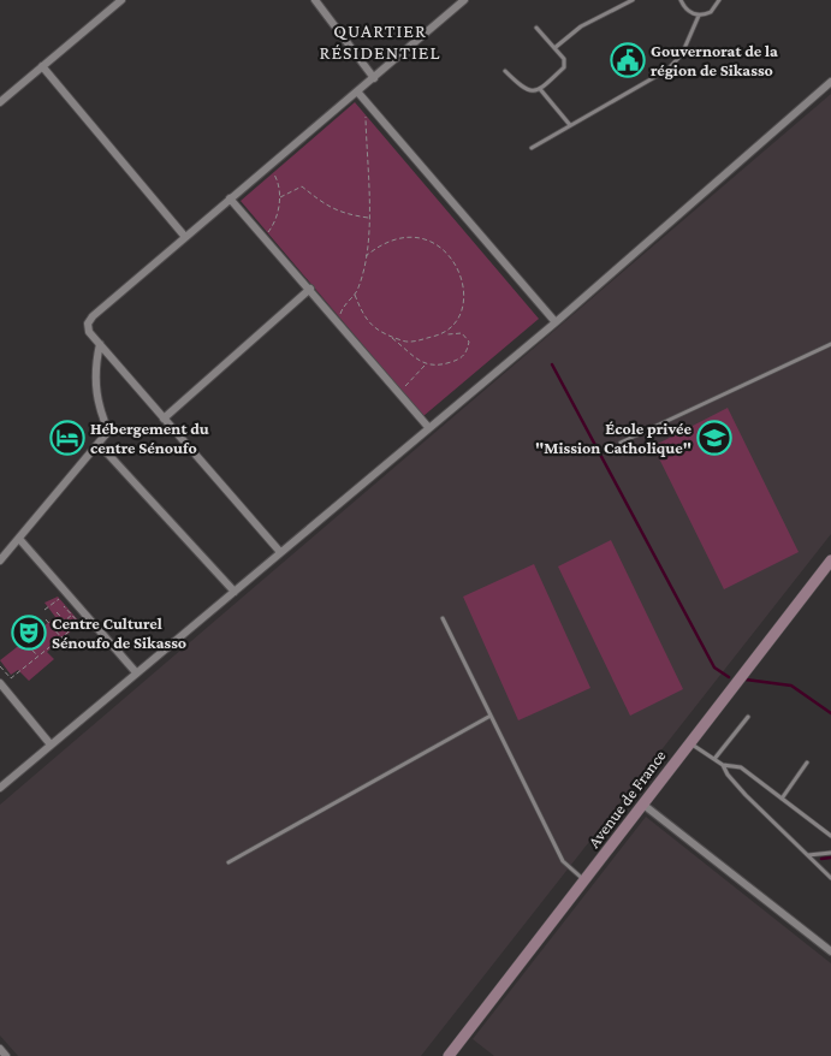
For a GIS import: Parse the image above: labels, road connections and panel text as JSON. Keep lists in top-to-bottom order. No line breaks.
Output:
{"streets":{"main road":["Avenue de France"]},"districts":["QUARTIER RÉSIDENTIEL"],"places":{"public building":["Gouvernorat de la région de Sikasso"],"hotel":["Hébergement du centre Sénoufo"],"school or university":["École privée \"Mission Catholique\""],"theatre":["Centre Culturel Sénoufo de Sikasso"]}}
